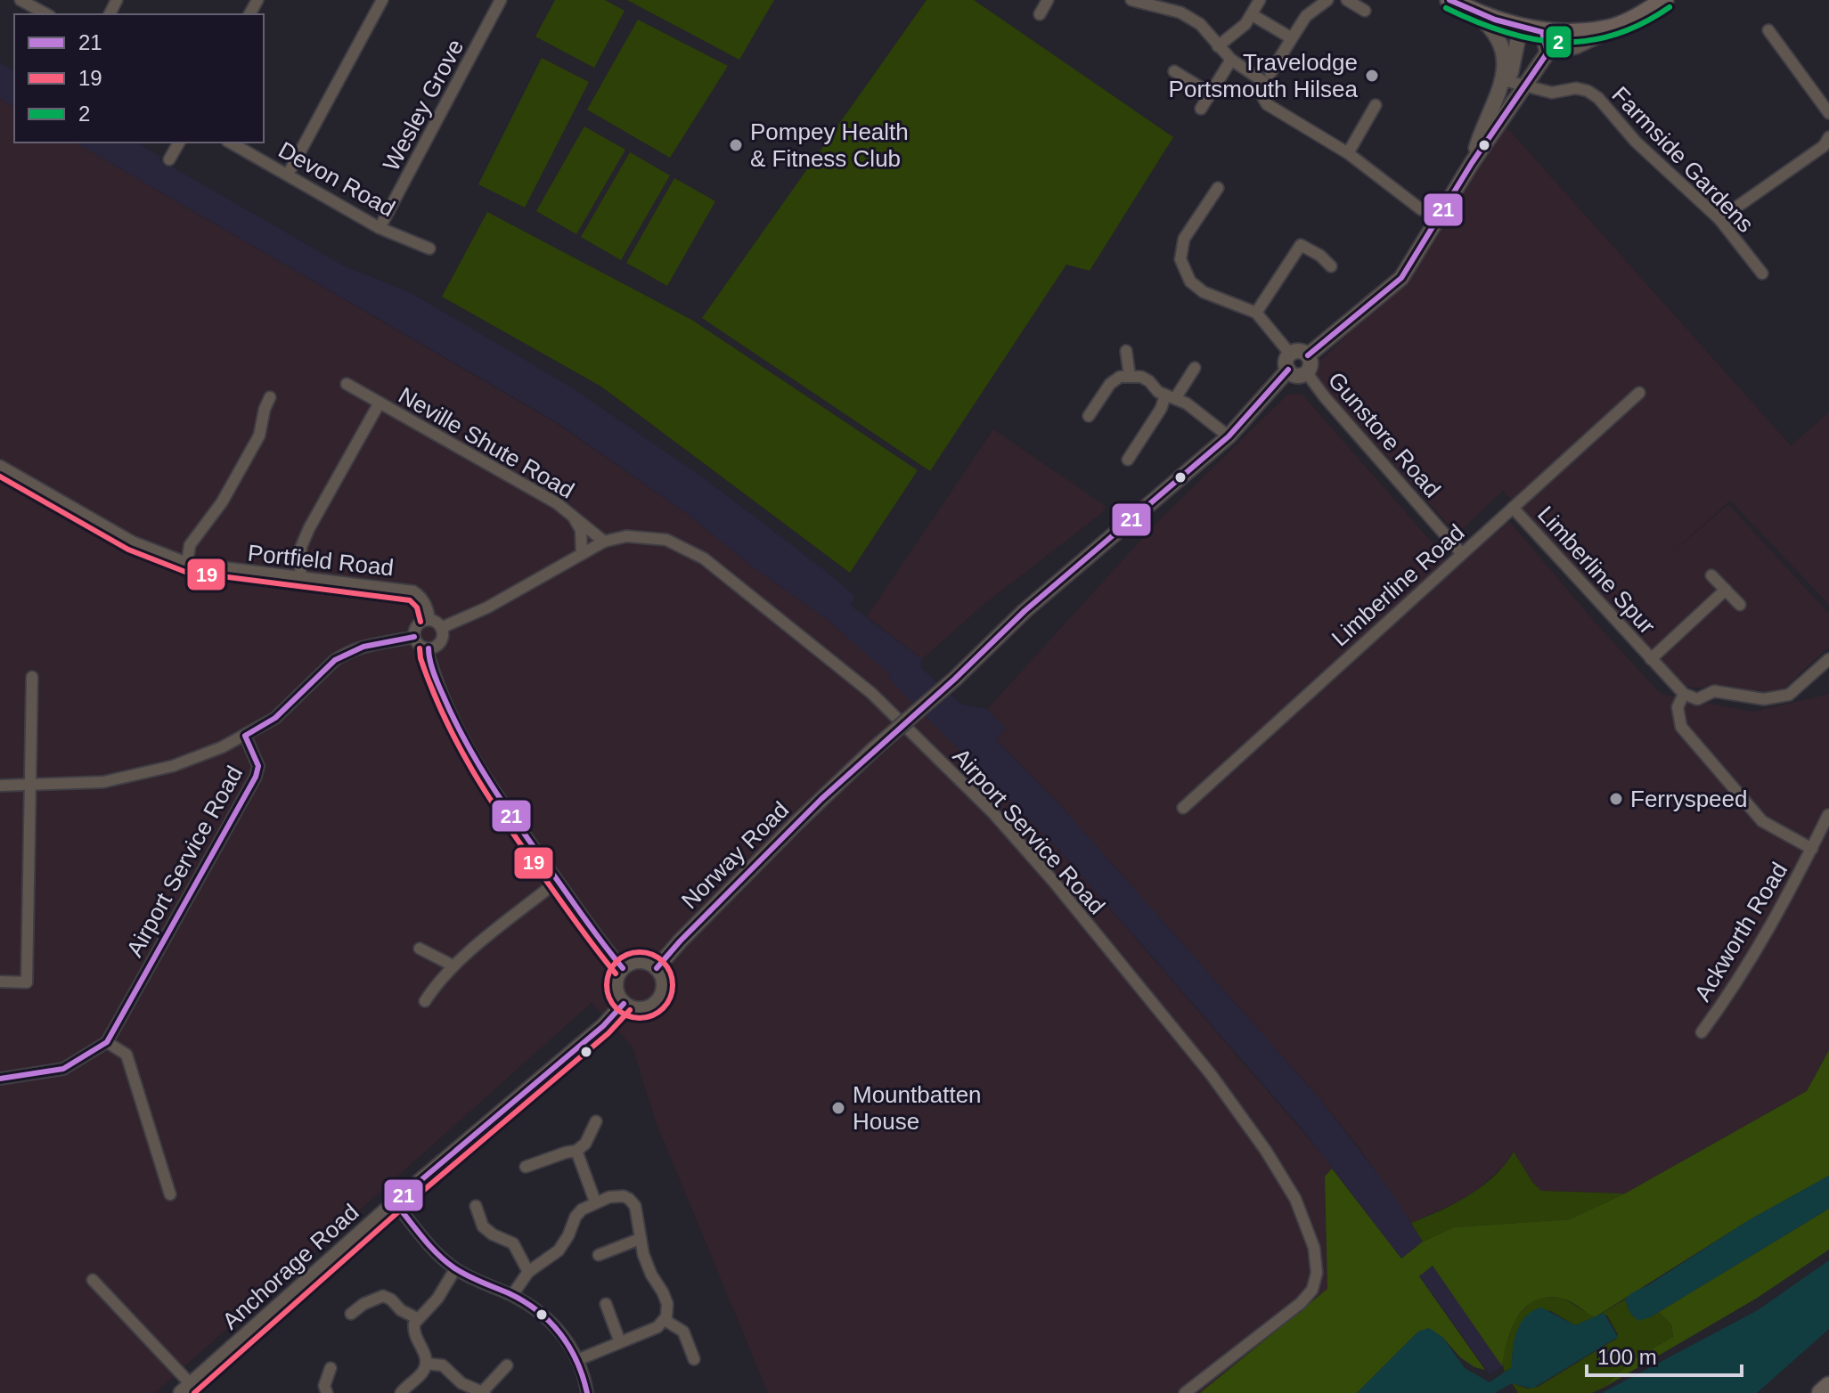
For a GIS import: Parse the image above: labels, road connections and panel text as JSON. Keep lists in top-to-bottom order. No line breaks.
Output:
{"streets":{"street":["Wesley Grove","Farmside Gardens","Devon Road","Gunstore Road","Neville Shute Road","Portfield Road","Limberline Spur","Limberline Road","Airport Service Road","Norway Road","Ackworth Road","Anchorage Road"]},"crossings":[["Wesley Grove","Devon Road"],["Gunstore Road","Limberline Road"],["Gunstore Road","Norway Road"],["Neville Shute Road","Portfield Road"],["Neville Shute Road","Airport Service Road"],["Portfield Road","Airport Service Road"],["Limberline Spur","Limberline Road"],["Limberline Spur","Ackworth Road"],["Norway Road","Anchorage Road"]],"places":["Travelodge Portsmouth Hilsea","Pompey Health & Fitness Club","Ferryspeed","Mountbatten House"],"lines":["transit line 21","transit line 2","transit line 19"],"legend":["21","19","2"],"scale_bar":"100 m"}
